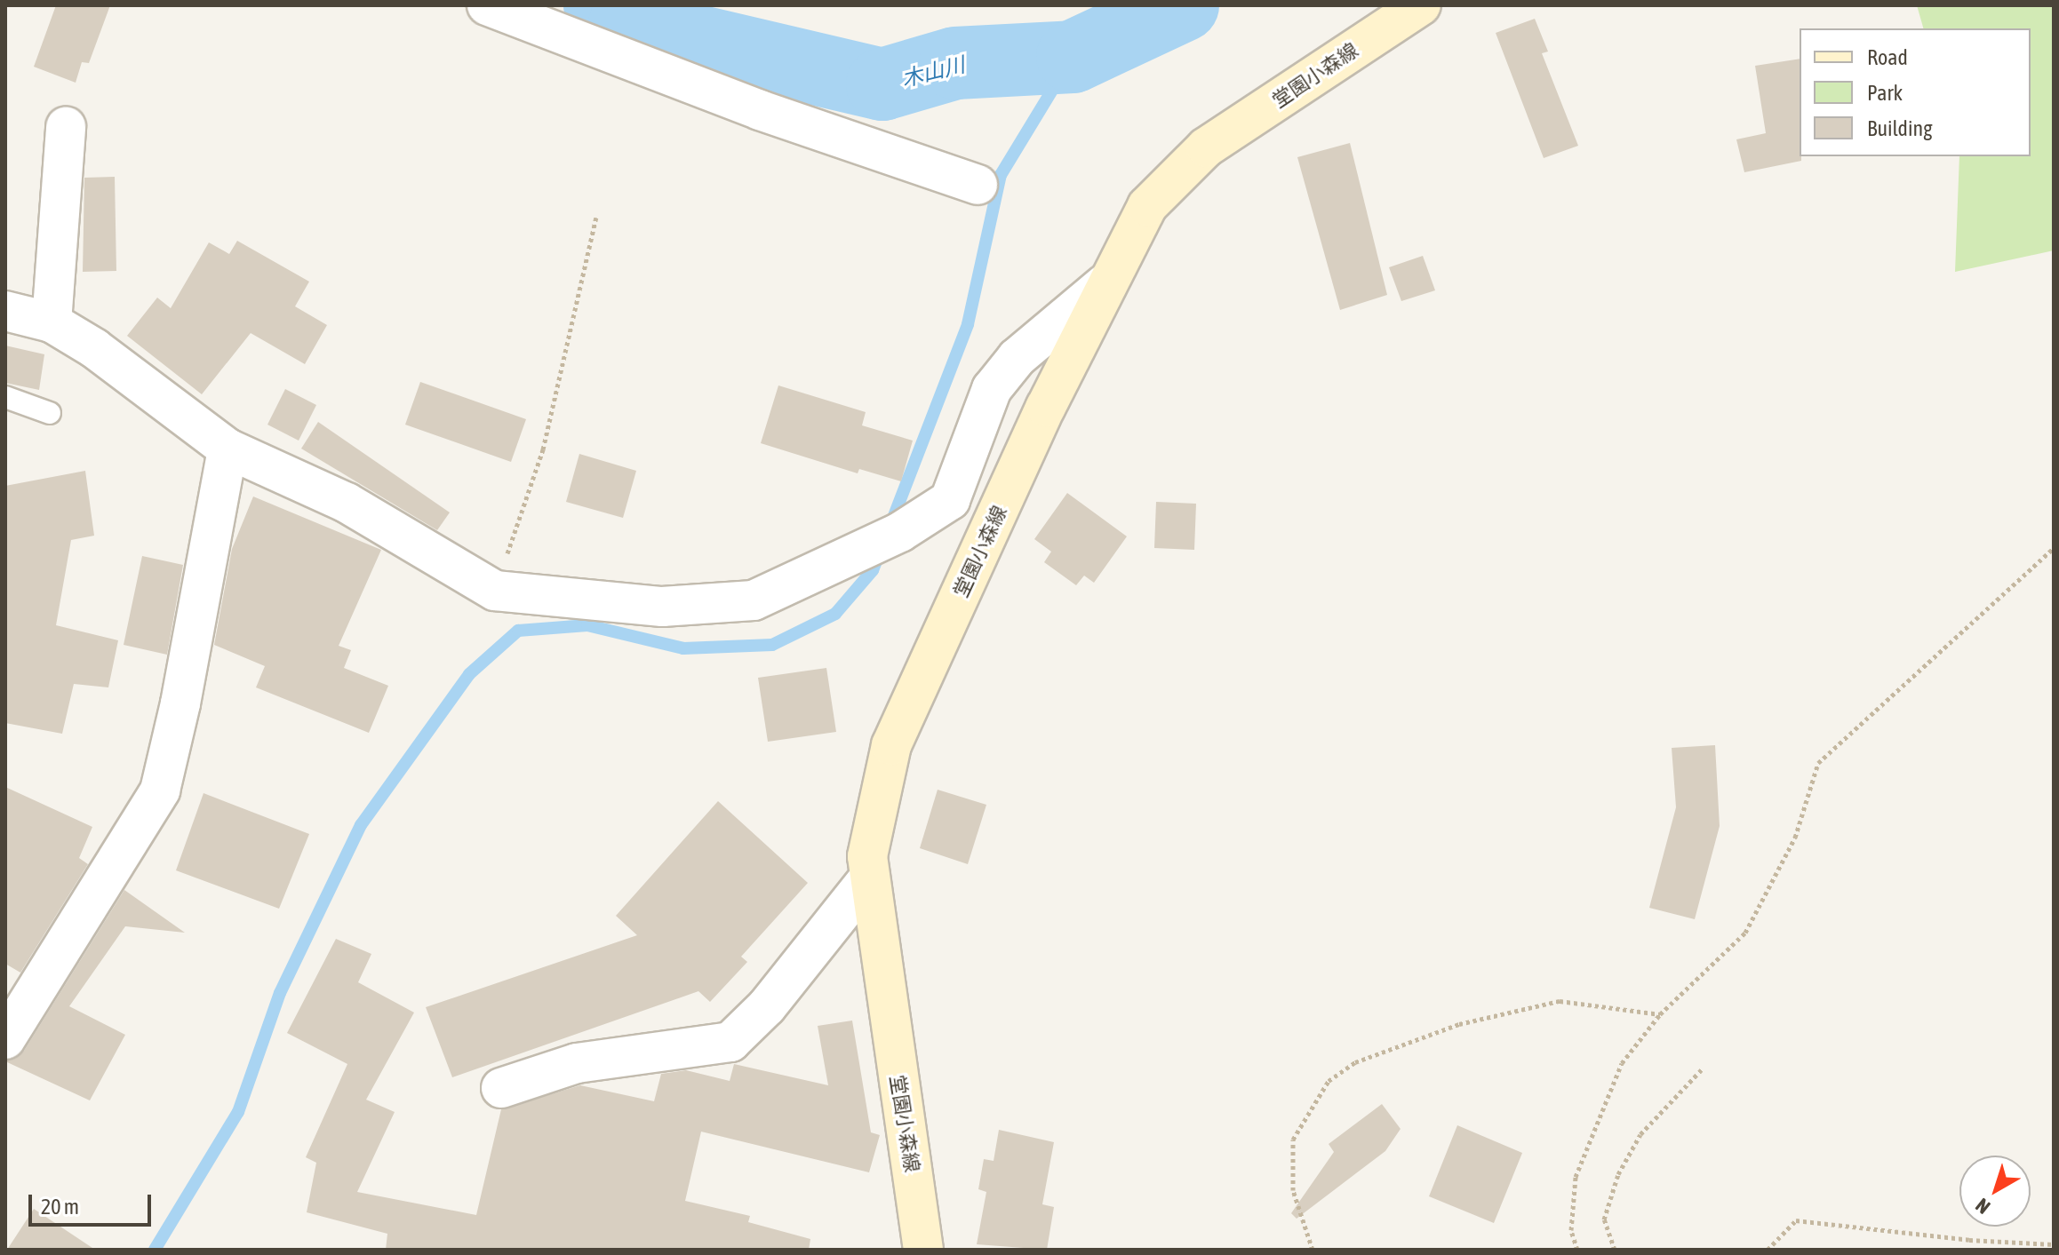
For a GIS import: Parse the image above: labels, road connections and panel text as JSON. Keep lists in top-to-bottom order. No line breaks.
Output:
{"streets":{"main road":["堂園小森線"]},"water":["木山川"],"legend":["Road","Park","Building"],"scale_bar":"20 m","north":"bottom left"}
